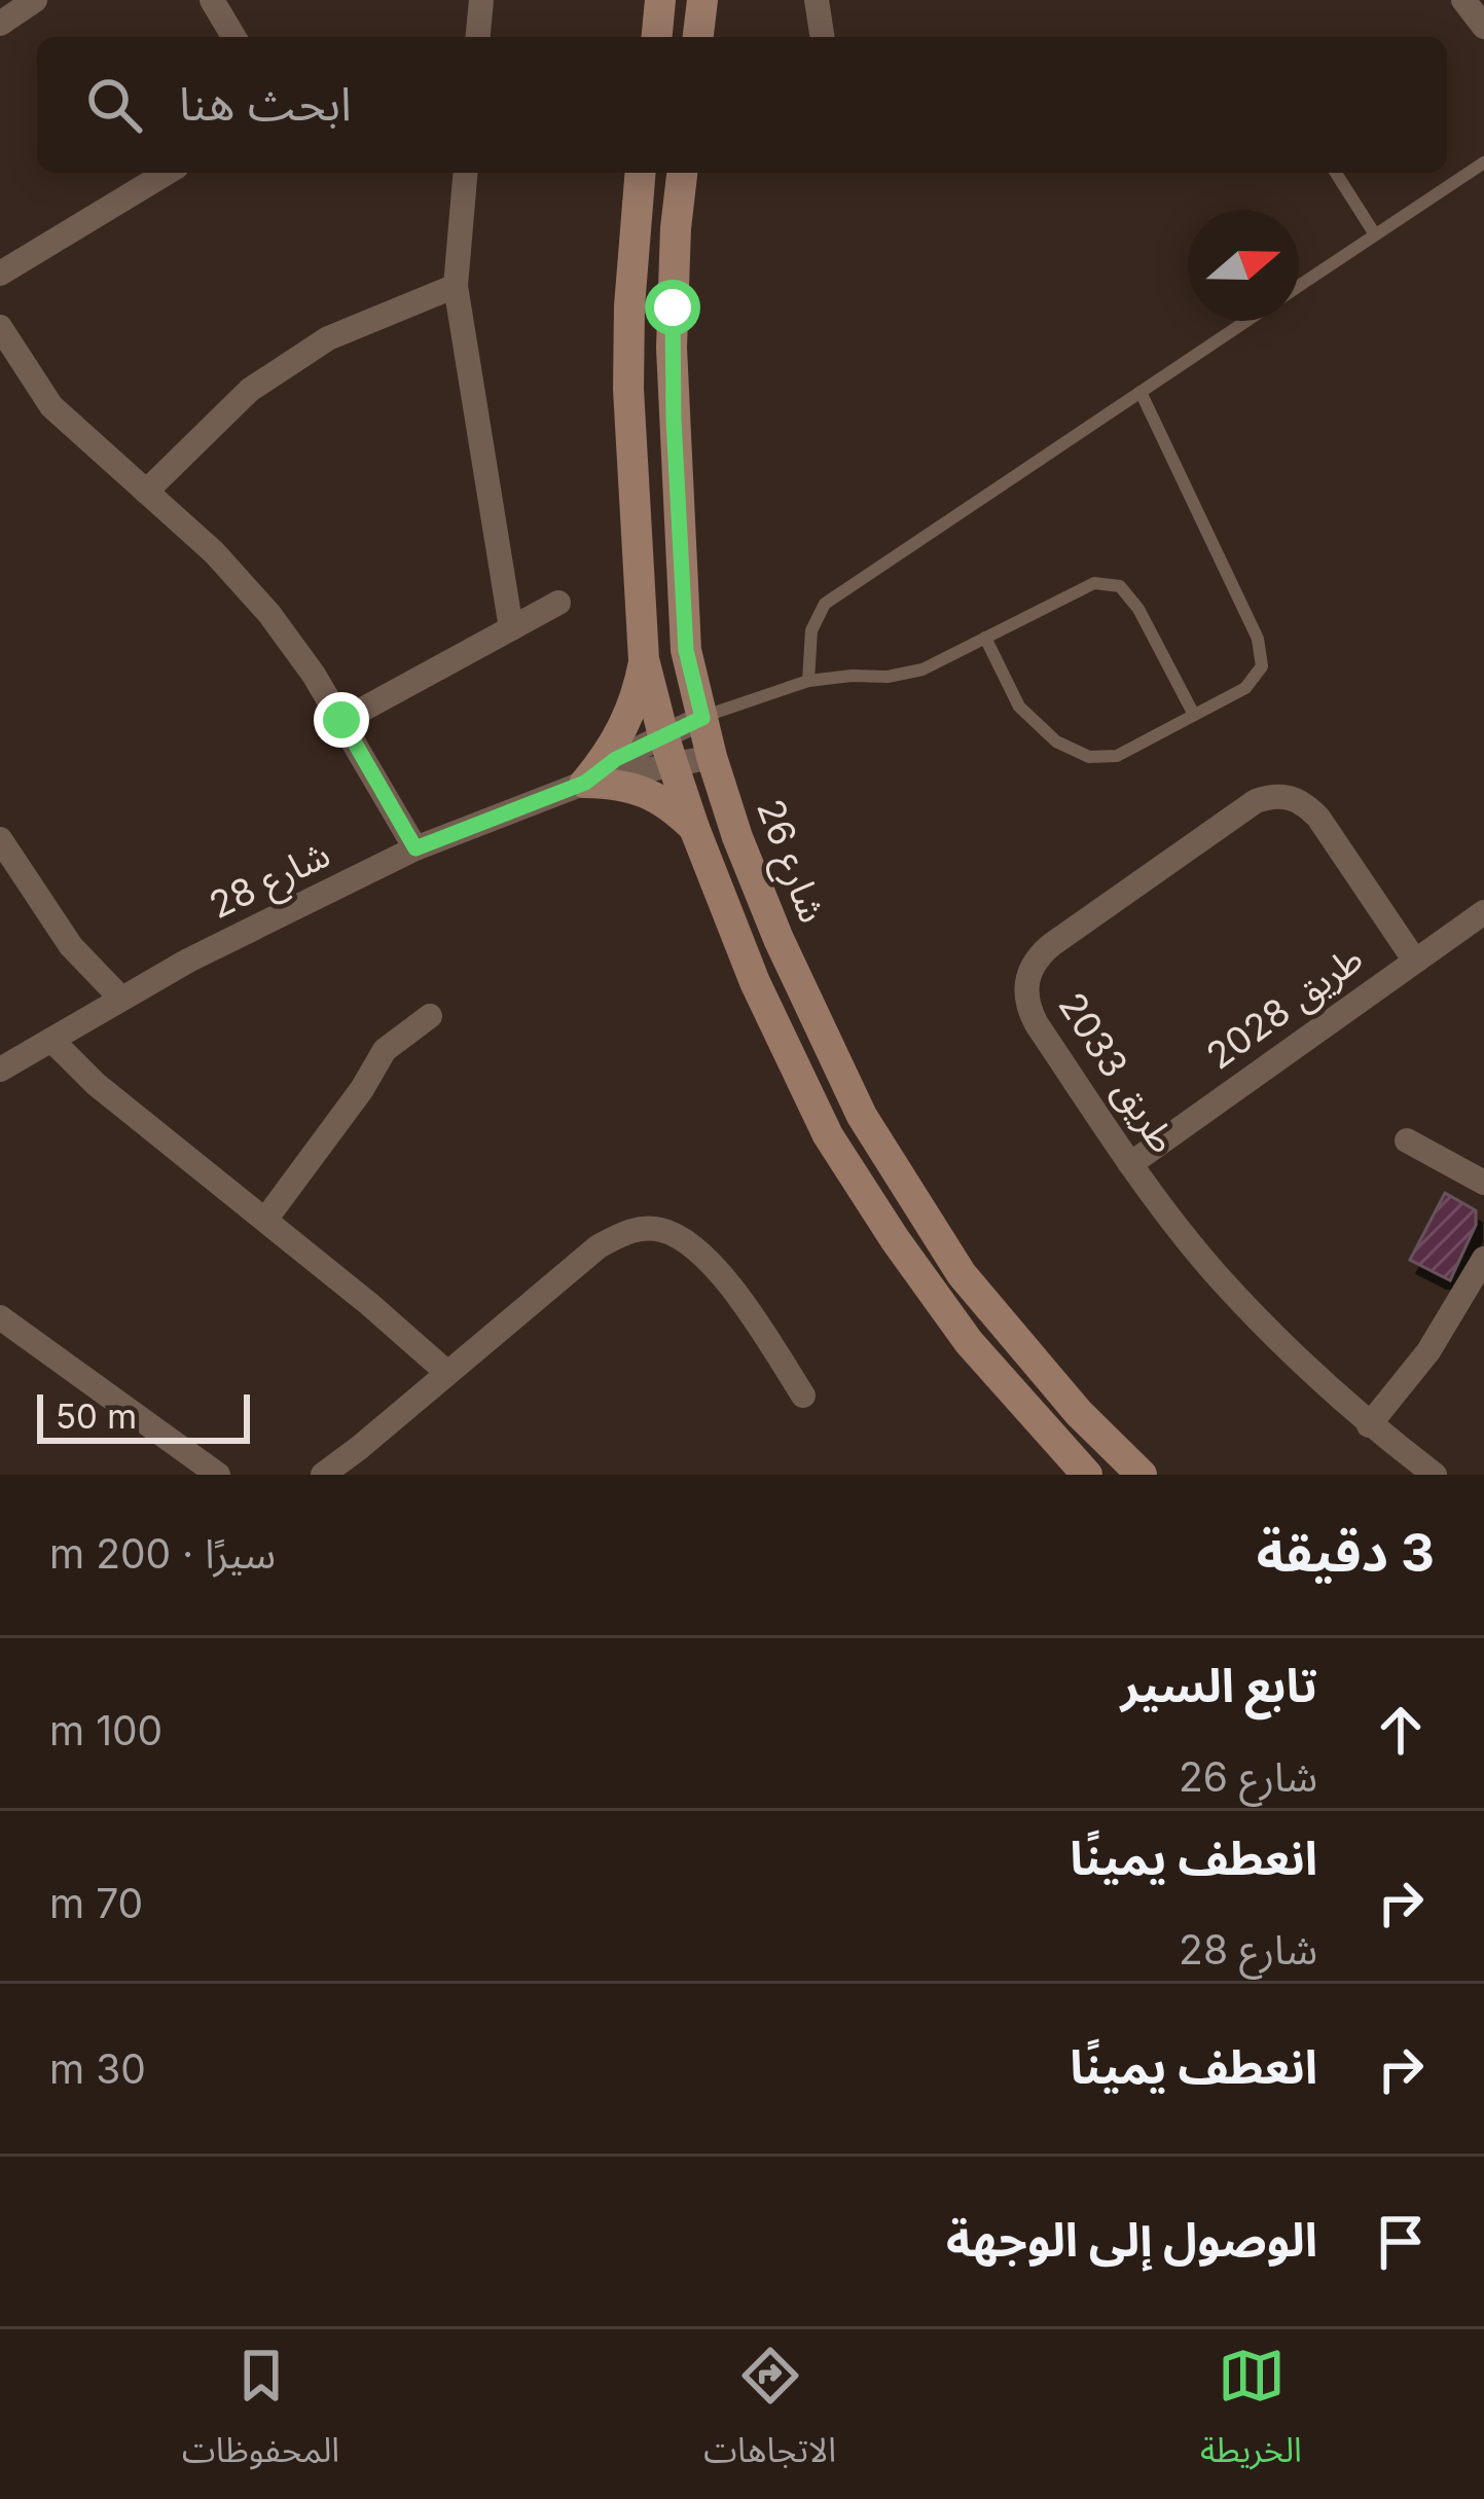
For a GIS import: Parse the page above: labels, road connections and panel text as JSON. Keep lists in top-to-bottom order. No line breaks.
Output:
{"streets":{"main road":["شارع 26"],"street":["شارع 28","طريق 2028","طريق 2033"]},"crossings":[["شارع 26","شارع 28"],["طريق 2028","طريق 2033"]],"scale_bar":"50 m","north":"right","page":{"search":"ابحث هنا","scale":"50 m","heading":["3 دقيقة","سيرًا · 200 m"],"list":[["تابع السير","شارع 26","100 m"],["انعطف يمينًا","شارع 28","70 m"],["انعطف يمينًا","30 m"],"الوصول إلى الوجهة"],"nav":["الخريطة","الاتجاهات","المحفوظات"]}}
